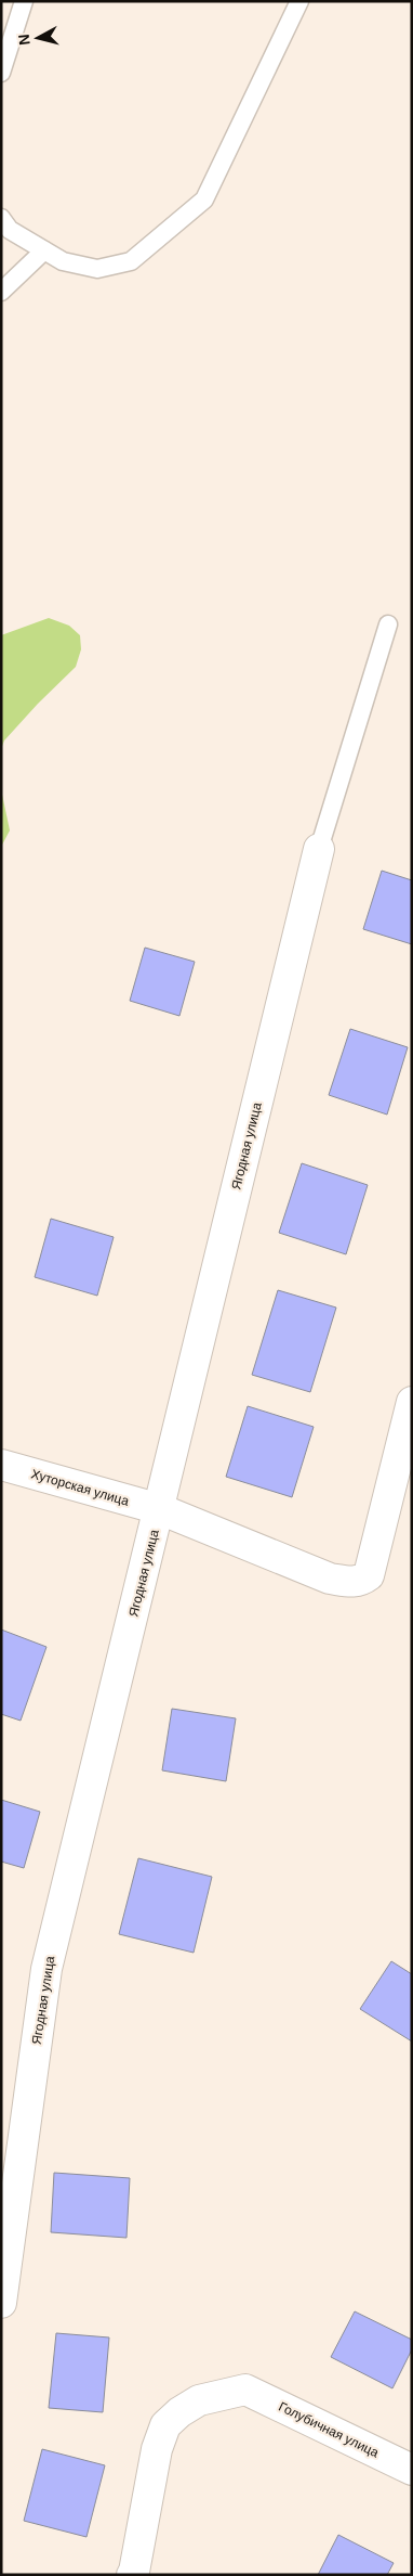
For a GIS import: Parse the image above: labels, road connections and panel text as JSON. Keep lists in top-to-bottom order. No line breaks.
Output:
{"streets":{"street":["Ягодная улица","Хуторская улица","Голубичная улица"]},"crossings":[["Ягодная улица","Хуторская улица"]],"north":"left"}
